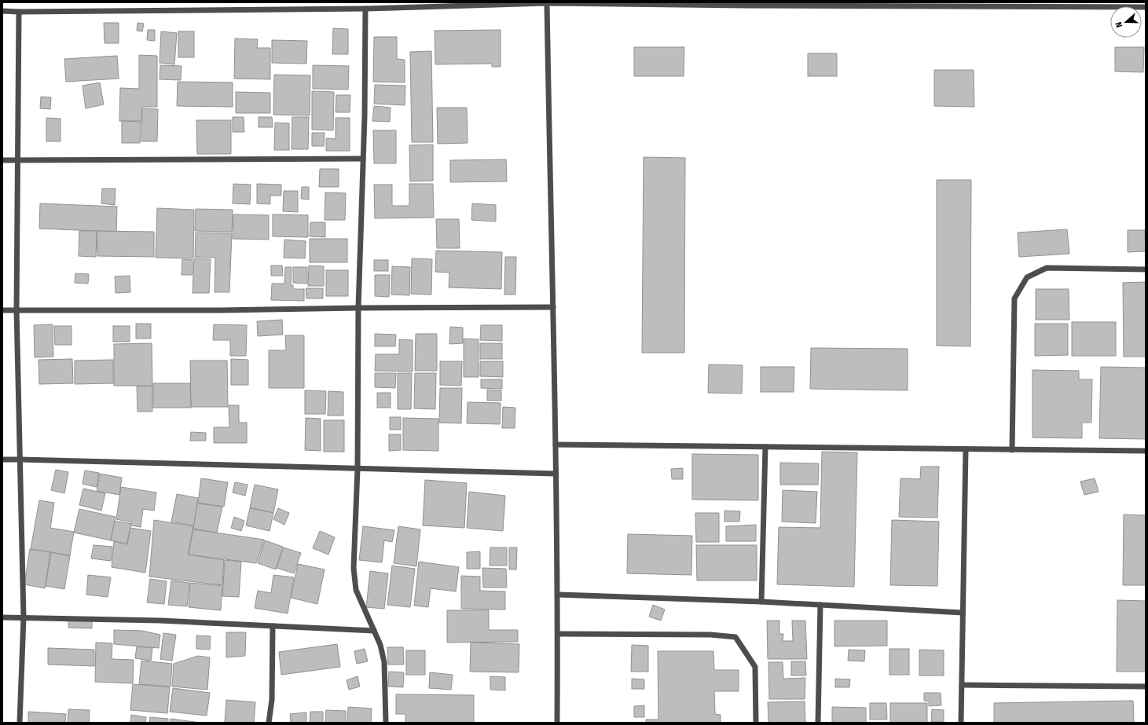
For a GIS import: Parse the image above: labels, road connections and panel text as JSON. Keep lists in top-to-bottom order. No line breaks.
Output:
{"north":"left"}
